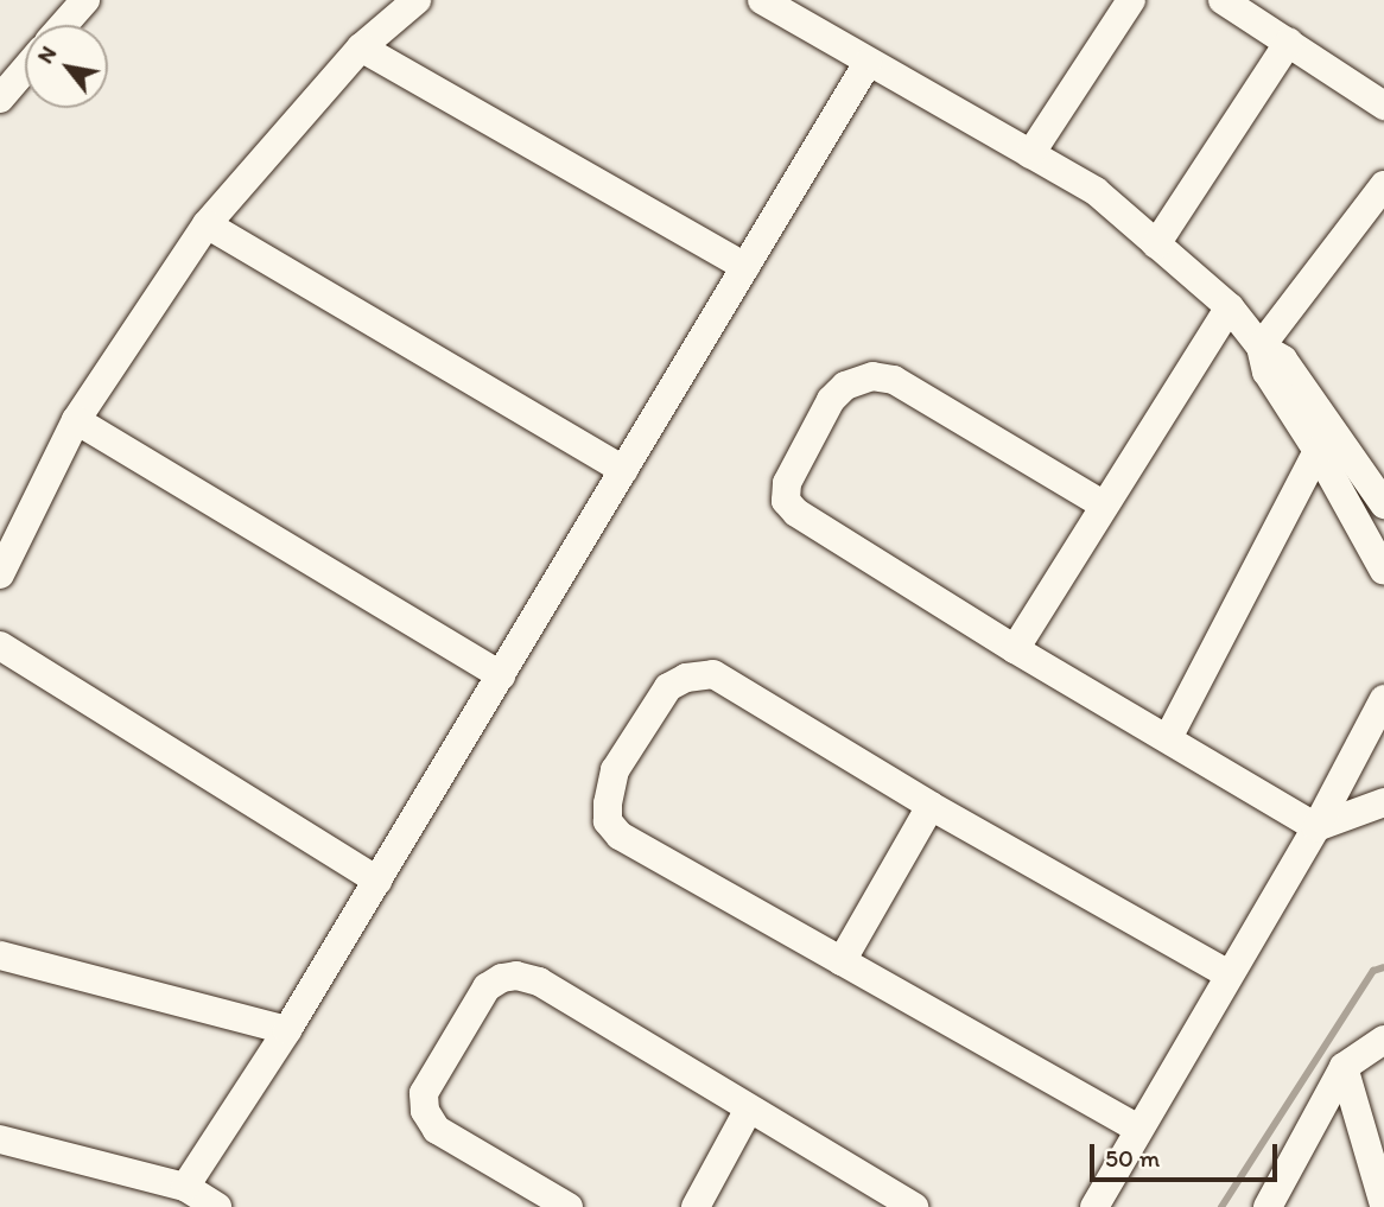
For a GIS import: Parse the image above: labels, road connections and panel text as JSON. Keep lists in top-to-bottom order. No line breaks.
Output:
{"scale_bar":"50 m","north":"top left"}
